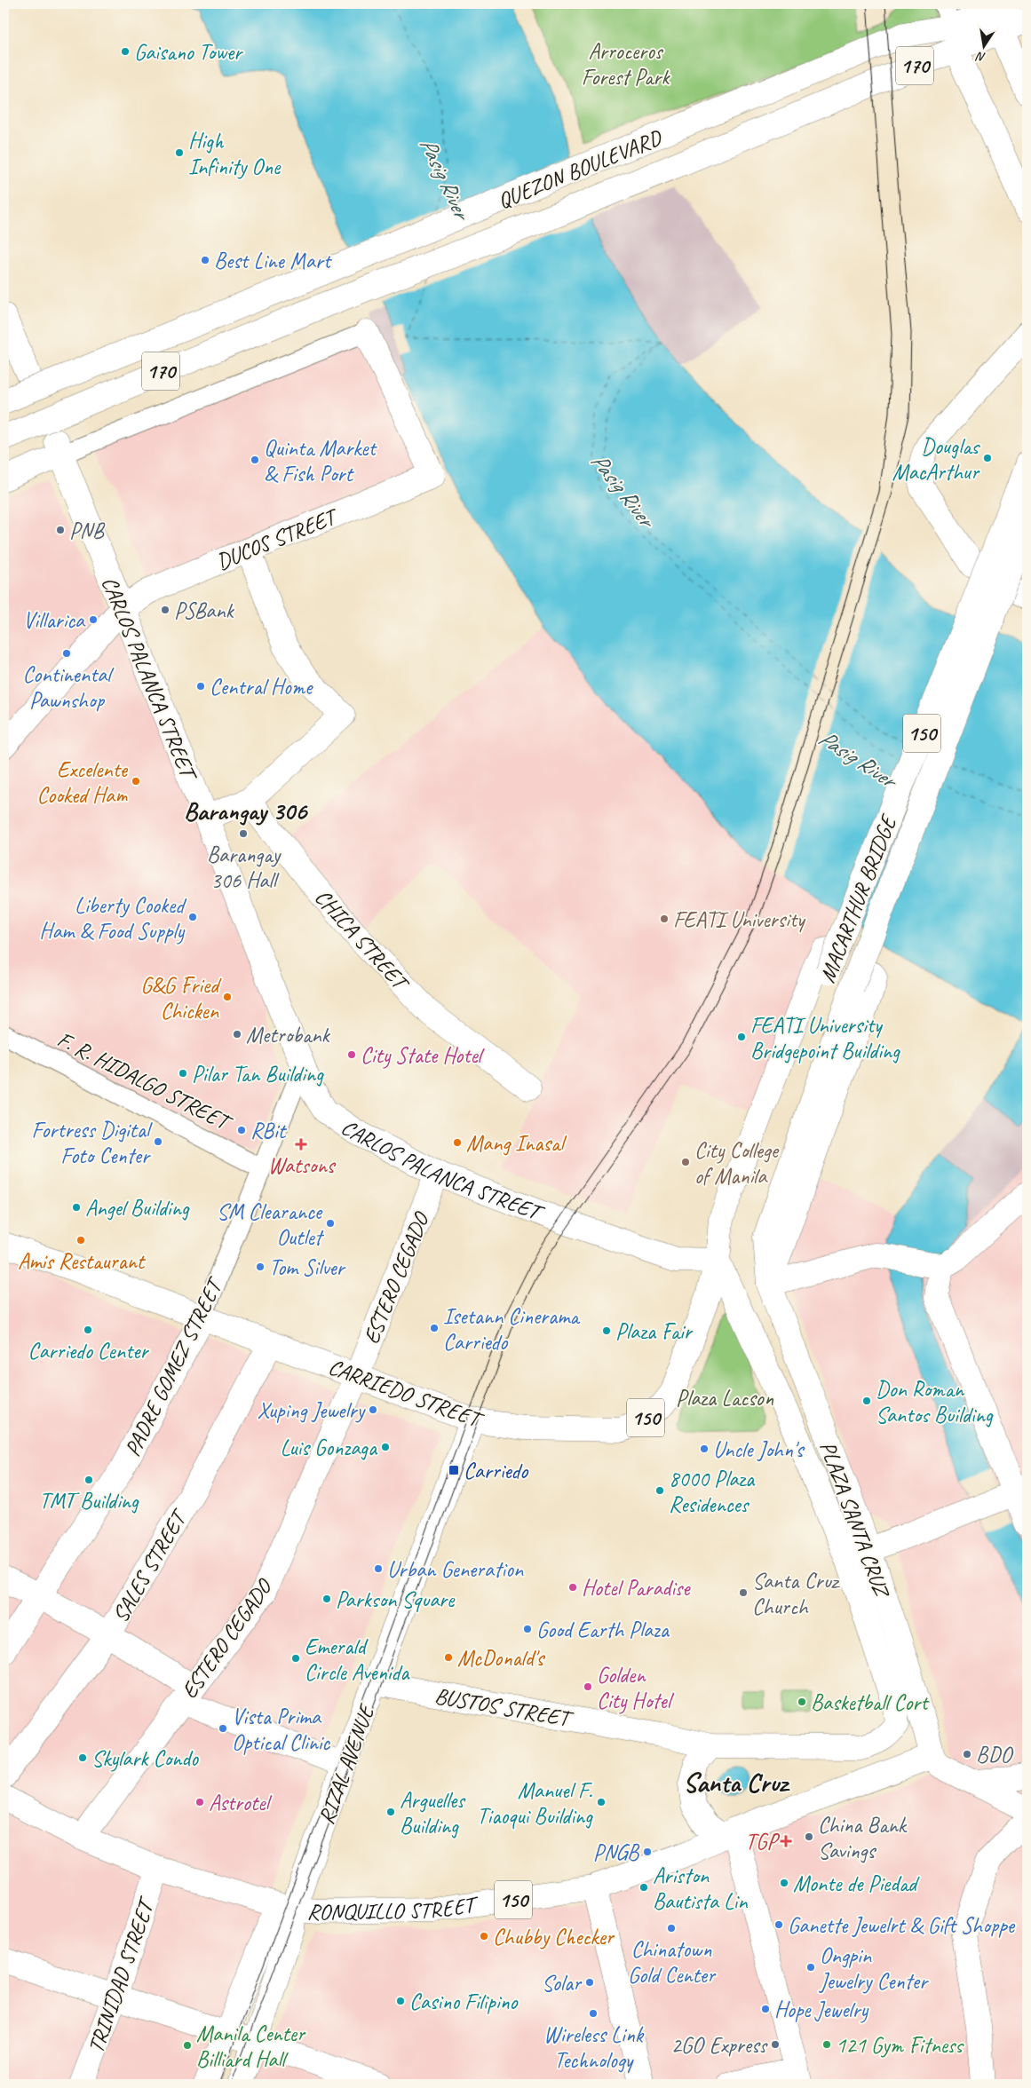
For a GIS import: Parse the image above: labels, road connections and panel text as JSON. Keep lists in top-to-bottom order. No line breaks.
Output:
{"streets":{"street":["170","QUEZON BOULEVARD","DUCOS STREET","CARLOS PALANCA STREET","150","MACARTHUR BRIDGE","CHICA STREET","F. R. HIDALGO STREET","ESTERO CEGADO","PADRE GOMEZ STREET","CARRIEDO STREET","PLAZA SANTA CRUZ","SALES STREET","BUSTOS STREET","RIZAL AVENUE","RONQUILLO STREET","TRINIDAD STREET"]},"crossings":[["DUCOS STREET","CARLOS PALANCA STREET"],["CARLOS PALANCA STREET","MACARTHUR BRIDGE"],["CARLOS PALANCA STREET","ESTERO CEGADO"],["CARLOS PALANCA STREET","PADRE GOMEZ STREET"],["CARLOS PALANCA STREET","CARRIEDO STREET"],["CARLOS PALANCA STREET","PLAZA SANTA CRUZ"],["MACARTHUR BRIDGE","CARRIEDO STREET"],["MACARTHUR BRIDGE","PLAZA SANTA CRUZ"],["F. R. HIDALGO STREET","PADRE GOMEZ STREET"],["ESTERO CEGADO","CARRIEDO STREET"],["ESTERO CEGADO","RONQUILLO STREET"],["PADRE GOMEZ STREET","CARRIEDO STREET"],["CARRIEDO STREET","PLAZA SANTA CRUZ"],["CARRIEDO STREET","SALES STREET"],["CARRIEDO STREET","RIZAL AVENUE"],["PLAZA SANTA CRUZ","BUSTOS STREET"],["PLAZA SANTA CRUZ","RONQUILLO STREET"],["BUSTOS STREET","RIZAL AVENUE"],["RIZAL AVENUE","RONQUILLO STREET"],["RONQUILLO STREET","TRINIDAD STREET"]],"districts":["Barangay 306","Santa Cruz"],"water":["Pasig River"],"parks":["Arroceros Forest Park","Plaza Lacson"],"places":{"other":["Gaisano Tower","High Infinity One","Best Line Mart","Douglas MacArthur","Quinta Market & Fish Port","PNB","PSBank","Villarica","Continental Pawnshop","Central Home","Excelente Cooked Ham","Barangay 306 Hall","Liberty Cooked Ham & Food Supply","FEATI University","G&G Fried Chicken","Metrobank","FEATI University Bridgepoint Building","City State Hotel","Pilar Tan Building","RBit","Fortress Digital Foto Center","Mang Inasal","City College of Manila","Angel Building","SM Clearance Outlet","Amis Restaurant","Tom Silver","Isetann Cinerama Carriedo","Carriedo Center","Plaza Fair","Don Roman Santos Building","Xuping Jewelry","Luis Gonzaga","Uncle John's","TMT Building","8000 Plaza Residences","Urban Generation","Hotel Paradise","Santa Cruz Church","Parkson Square","Good Earth Plaza","McDonald's","Emerald Circle Avenida","Golden City Hotel","Basketball Cort","Vista Prima Optical Clinic","BDO","Skylark Condo","Astrotel","Manuel F. Tiaoqui Building","Arguelles Building","China Bank Savings","PNGB","Monte de Piedad","Ariston Bautista Lin","Ganette Jewelrt & Gift Shoppe","Chinatown Gold Center","Chubby Checker","Ongpin Jewelry Center","Solar","Casino Filipino","Hope Jewelry","Wireless Link Technology","2GO Express","121 Gym Fitness","Manila Center Billiard Hall"],"health":["Watsons","TGP"],"transit":["Carriedo"]},"north":"bottom"}
